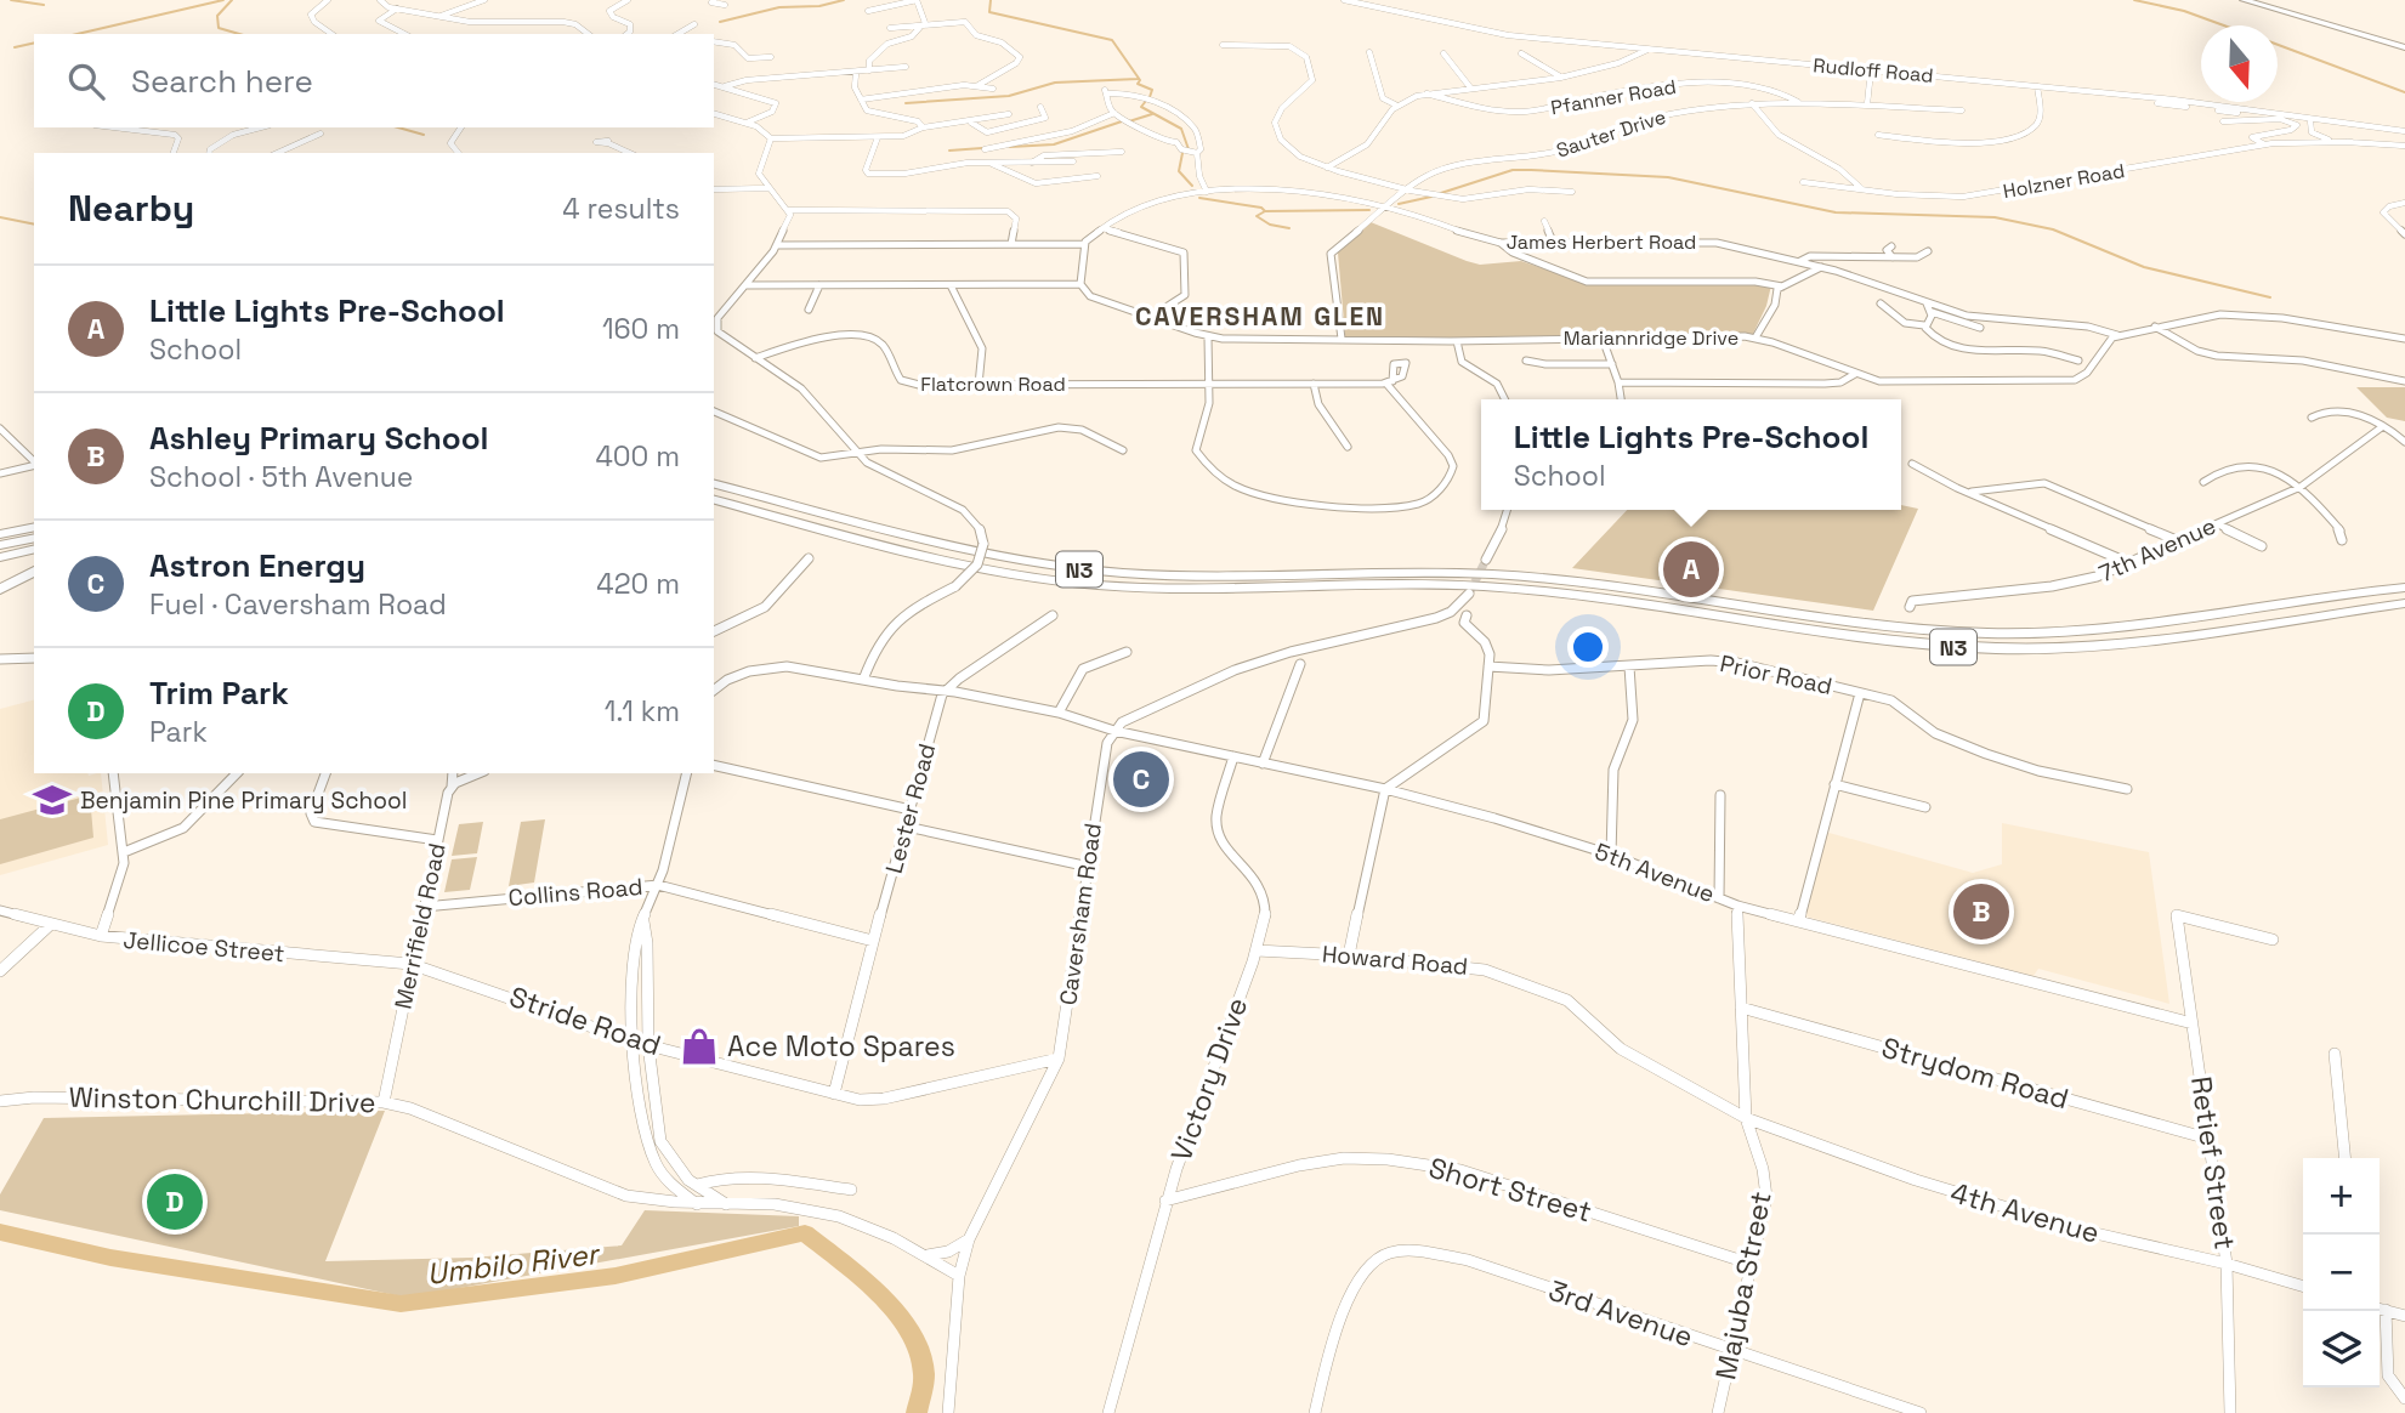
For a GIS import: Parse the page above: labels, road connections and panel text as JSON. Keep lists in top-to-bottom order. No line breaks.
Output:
{"streets":{"highway":["N3"],"street":["Rudloff Road","Pfanner Road","Sauter Drive","Holzner Road","James Herbert Road","Mariannridge Drive","Flatcrown Road","7th Avenue","Prior Road","Lester Road","5th Avenue","Collins Road","Caversham Road","Merrifield Road","Jellicoe Street","Howard Road","Stride Road","Strydom Road","Victory Drive","Winston Churchill Drive","Retief Street","Short Street","4th Avenue","Majuba Street","3rd Avenue"]},"crossings":[["Pfanner Road","Sauter Drive"],["Sauter Drive","James Herbert Road"],["James Herbert Road","Mariannridge Drive"],["Lester Road","5th Avenue"],["Lester Road","Collins Road"],["Lester Road","Stride Road"],["5th Avenue","Caversham Road"],["5th Avenue","Victory Drive"],["5th Avenue","Retief Street"],["5th Avenue","Majuba Street"],["Collins Road","Merrifield Road"],["Caversham Road","Stride Road"],["Caversham Road","Winston Churchill Drive"],["Merrifield Road","Jellicoe Street"],["Merrifield Road","Stride Road"],["Merrifield Road","Winston Churchill Drive"],["Jellicoe Street","Stride Road"],["Howard Road","Victory Drive"],["Howard Road","4th Avenue"],["Howard Road","Majuba Street"],["Strydom Road","Retief Street"],["Strydom Road","Majuba Street"],["Victory Drive","Short Street"],["Retief Street","4th Avenue"],["Short Street","Majuba Street"],["4th Avenue","Majuba Street"],["Majuba Street","3rd Avenue"]],"districts":["CAVERSHAM GLEN"],"water":["Umbilo River"],"places":{"school or university":["Benjamin Pine Primary School"],"shop":["Ace Moto Spares"]},"north":"bottom","page":{"search":"Search here","heading":["Nearby","4 results"],"list":[{"mark":"A","name":"Little Lights Pre-School","note":"School","value":"160 m"},{"mark":"B","name":"Ashley Primary School","note":"School · 5th Avenue","value":"400 m"},{"mark":"C","name":"Astron Energy","note":"Fuel · Caversham Road","value":"420 m"},{"mark":"D","name":"Trim Park","note":"Park","value":"1.1 km"}],"popup":["Little Lights Pre-School","School"],"pins":["A","C","B","D"],"map_buttons":["+","−"]}}
